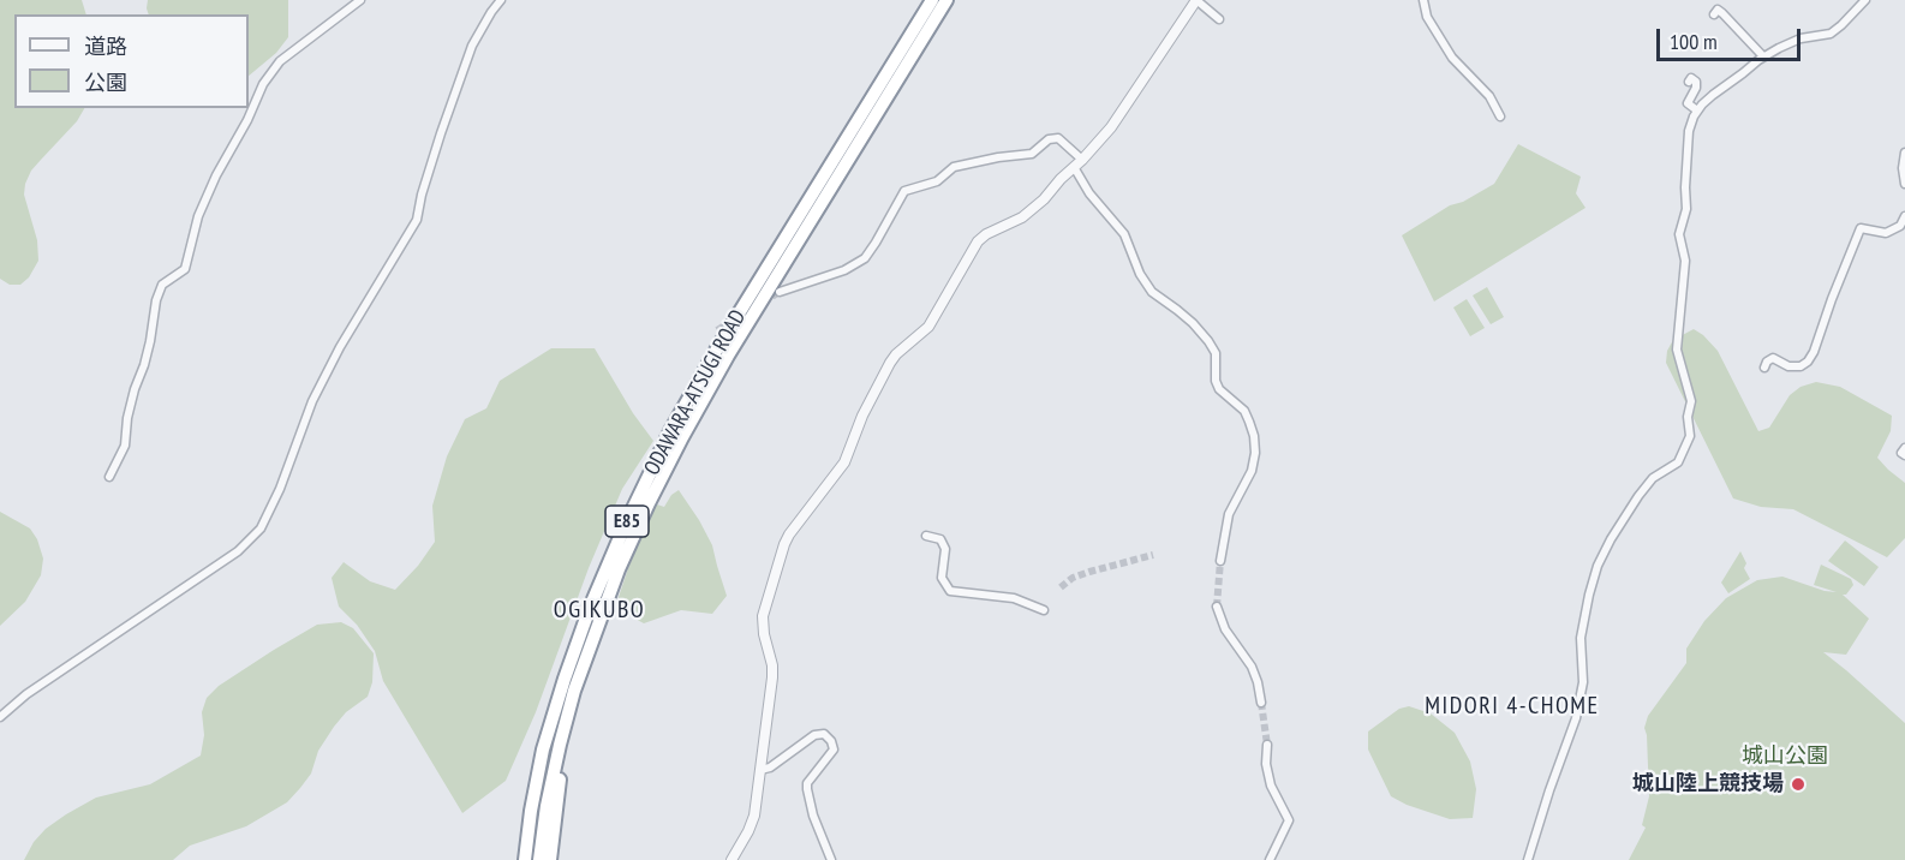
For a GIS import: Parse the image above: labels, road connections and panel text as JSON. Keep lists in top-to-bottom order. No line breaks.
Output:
{"streets":{"highway":["ODAWARA-ATSUGI ROAD","E85"]},"districts":["OGIKUBO","MIDORI 4-CHOME"],"parks":["城山公園"],"places":["城山陸上競技場"],"legend":["道路","公園"],"scale_bar":"100 m"}
